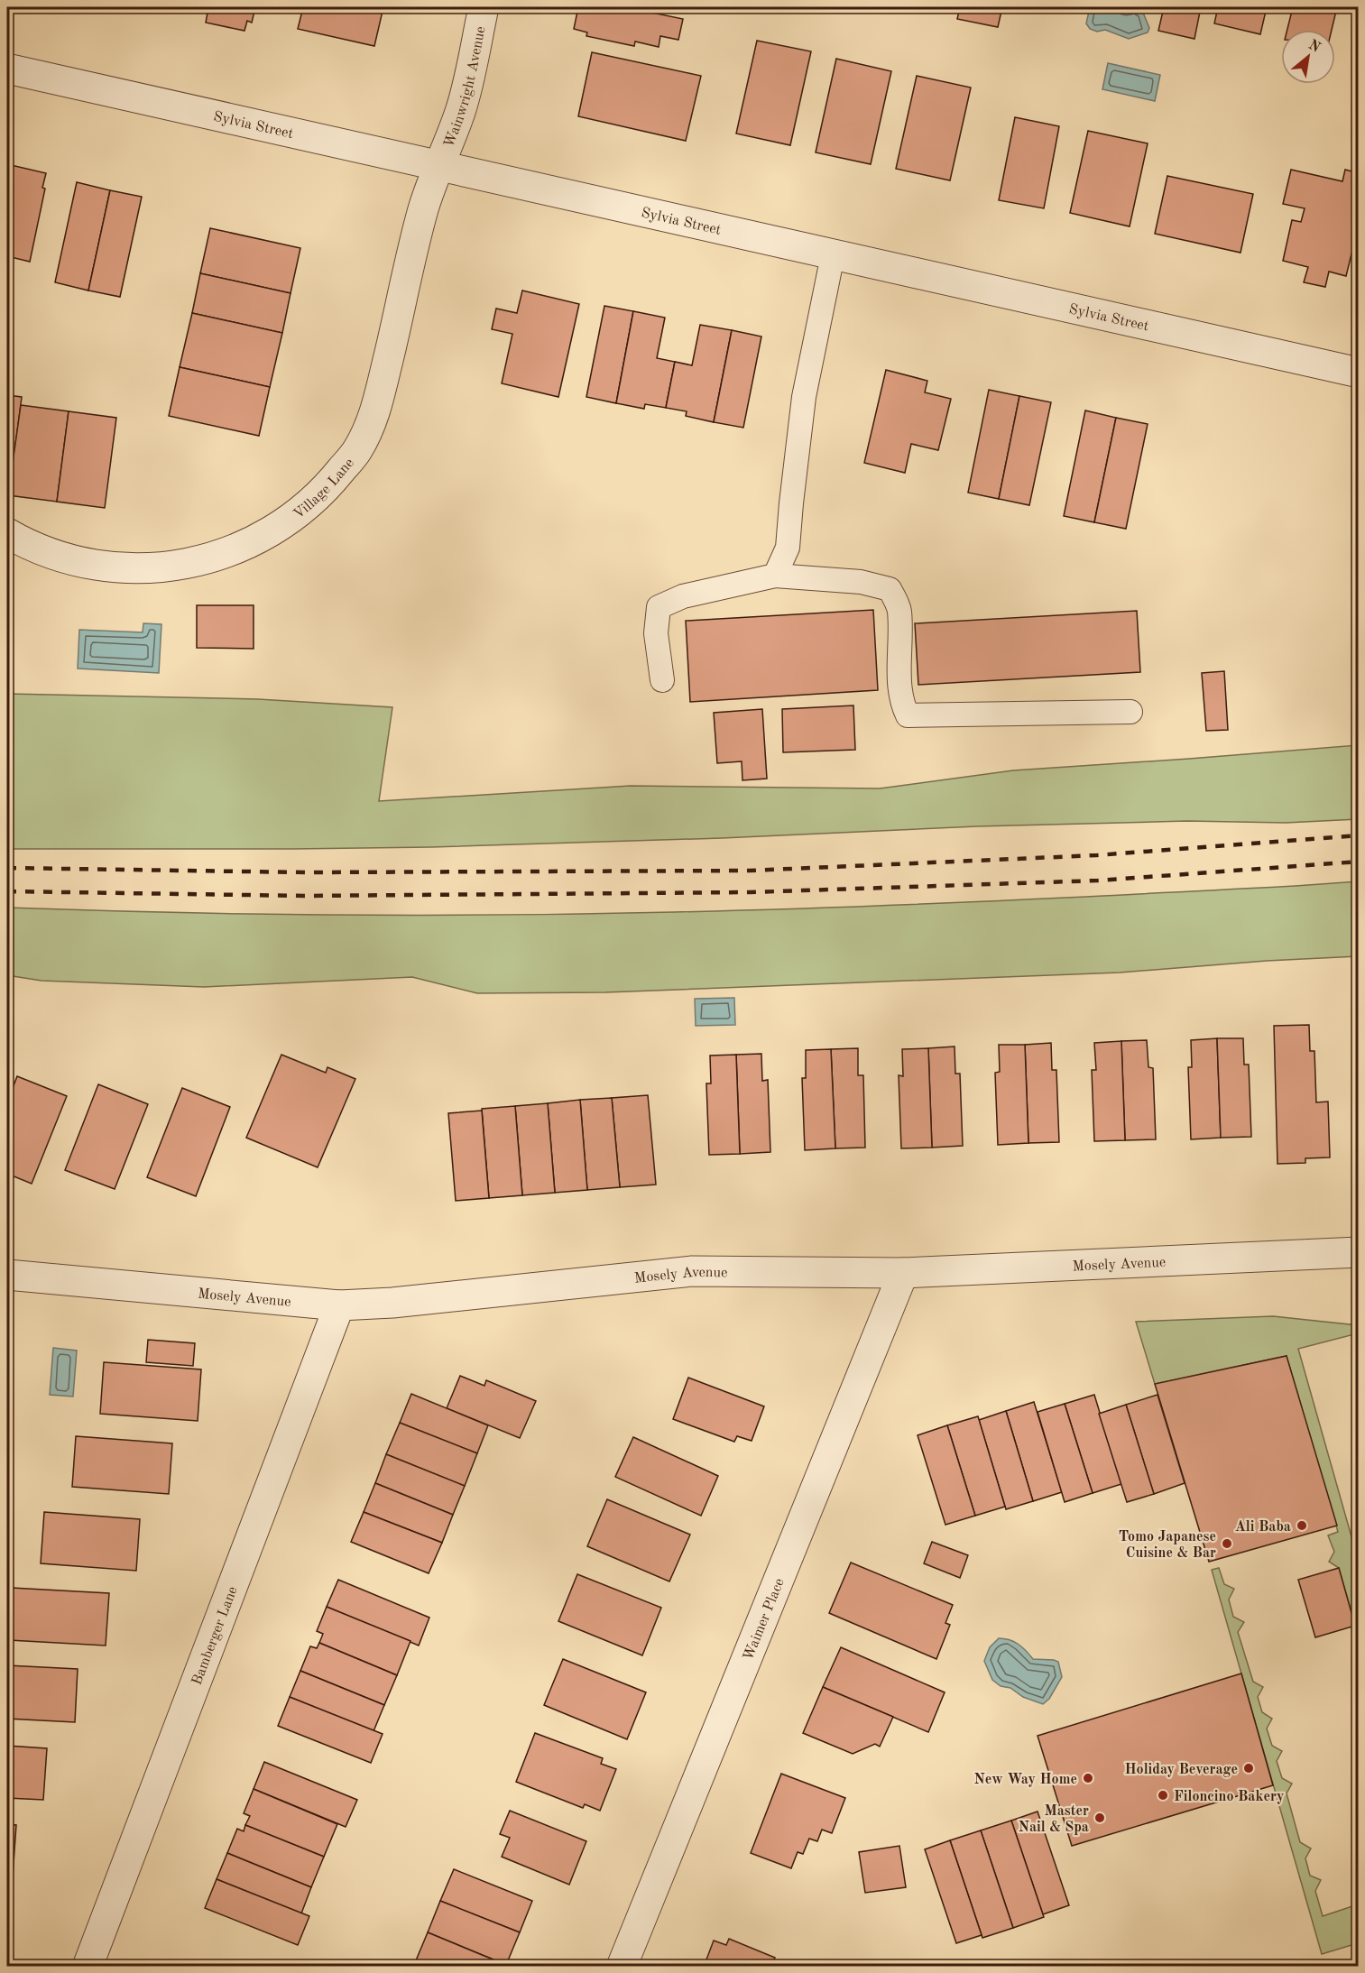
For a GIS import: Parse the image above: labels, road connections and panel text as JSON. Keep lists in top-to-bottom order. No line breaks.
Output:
{"streets":{"street":["Wainwright Avenue","Sylvia Street","Village Lane","Mosely Avenue","Waimer Place","Bamberger Lane"]},"crossings":[["Wainwright Avenue","Sylvia Street"],["Wainwright Avenue","Village Lane"],["Sylvia Street","Village Lane"],["Mosely Avenue","Waimer Place"],["Mosely Avenue","Bamberger Lane"]],"places":["Ali Baba","Tomo Japanese Cuisine & Bar","Holiday Beverage","New Way Home","Filoncino Bakery","Master Nail & Spa"],"north":"top right"}
